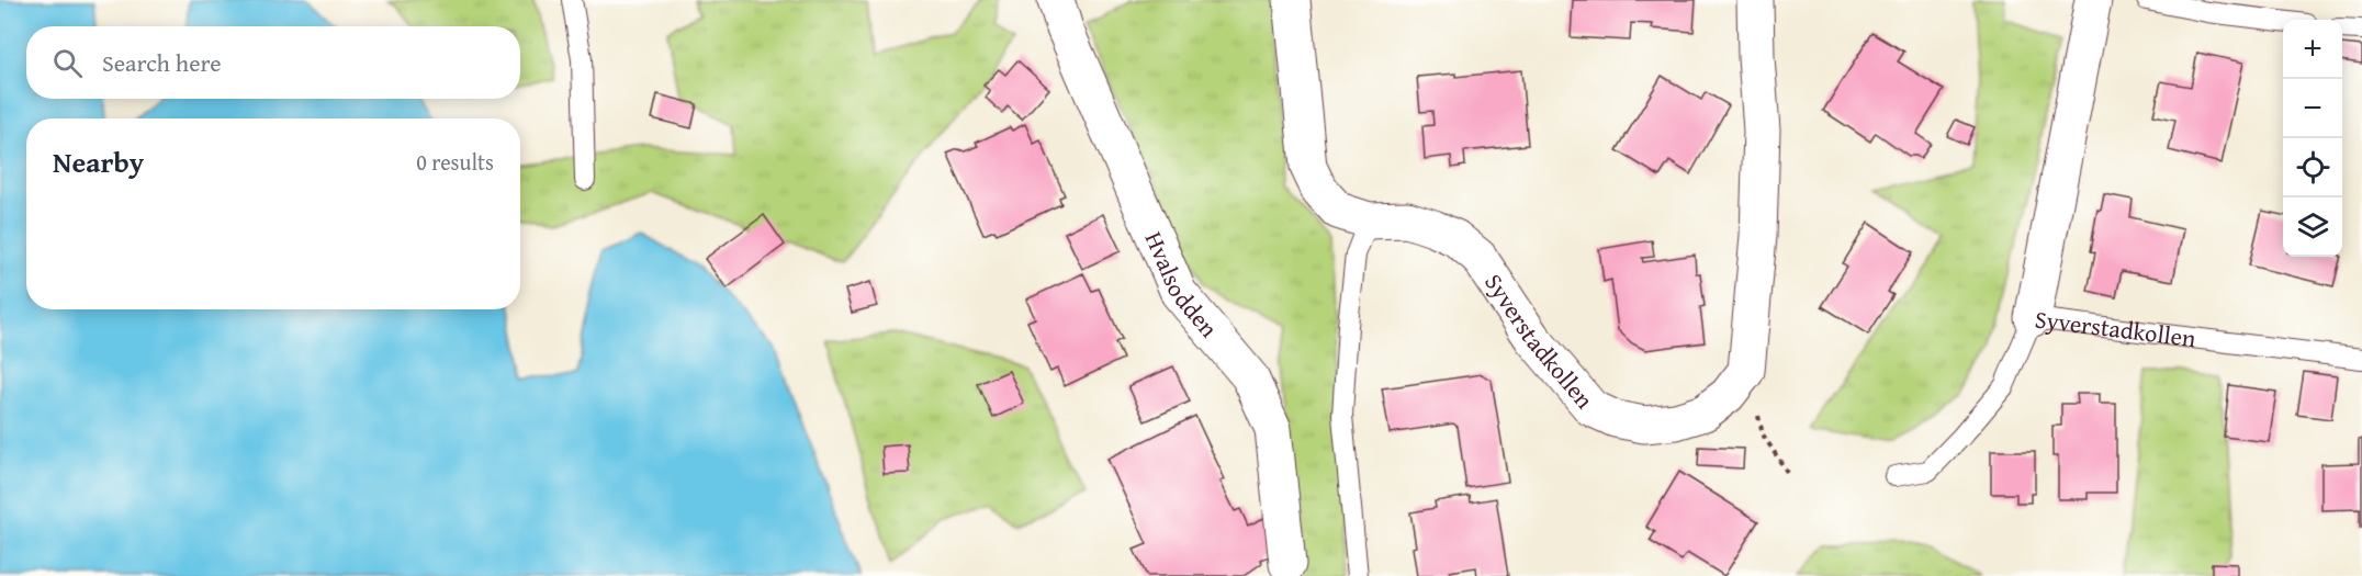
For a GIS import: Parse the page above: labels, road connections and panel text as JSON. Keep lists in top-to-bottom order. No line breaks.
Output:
{"streets":{"street":["Hvalsodden","Syverstadkollen"]},"page":{"map_buttons":["+","−"],"search":"Search here","heading":["Nearby","0 results"]}}
